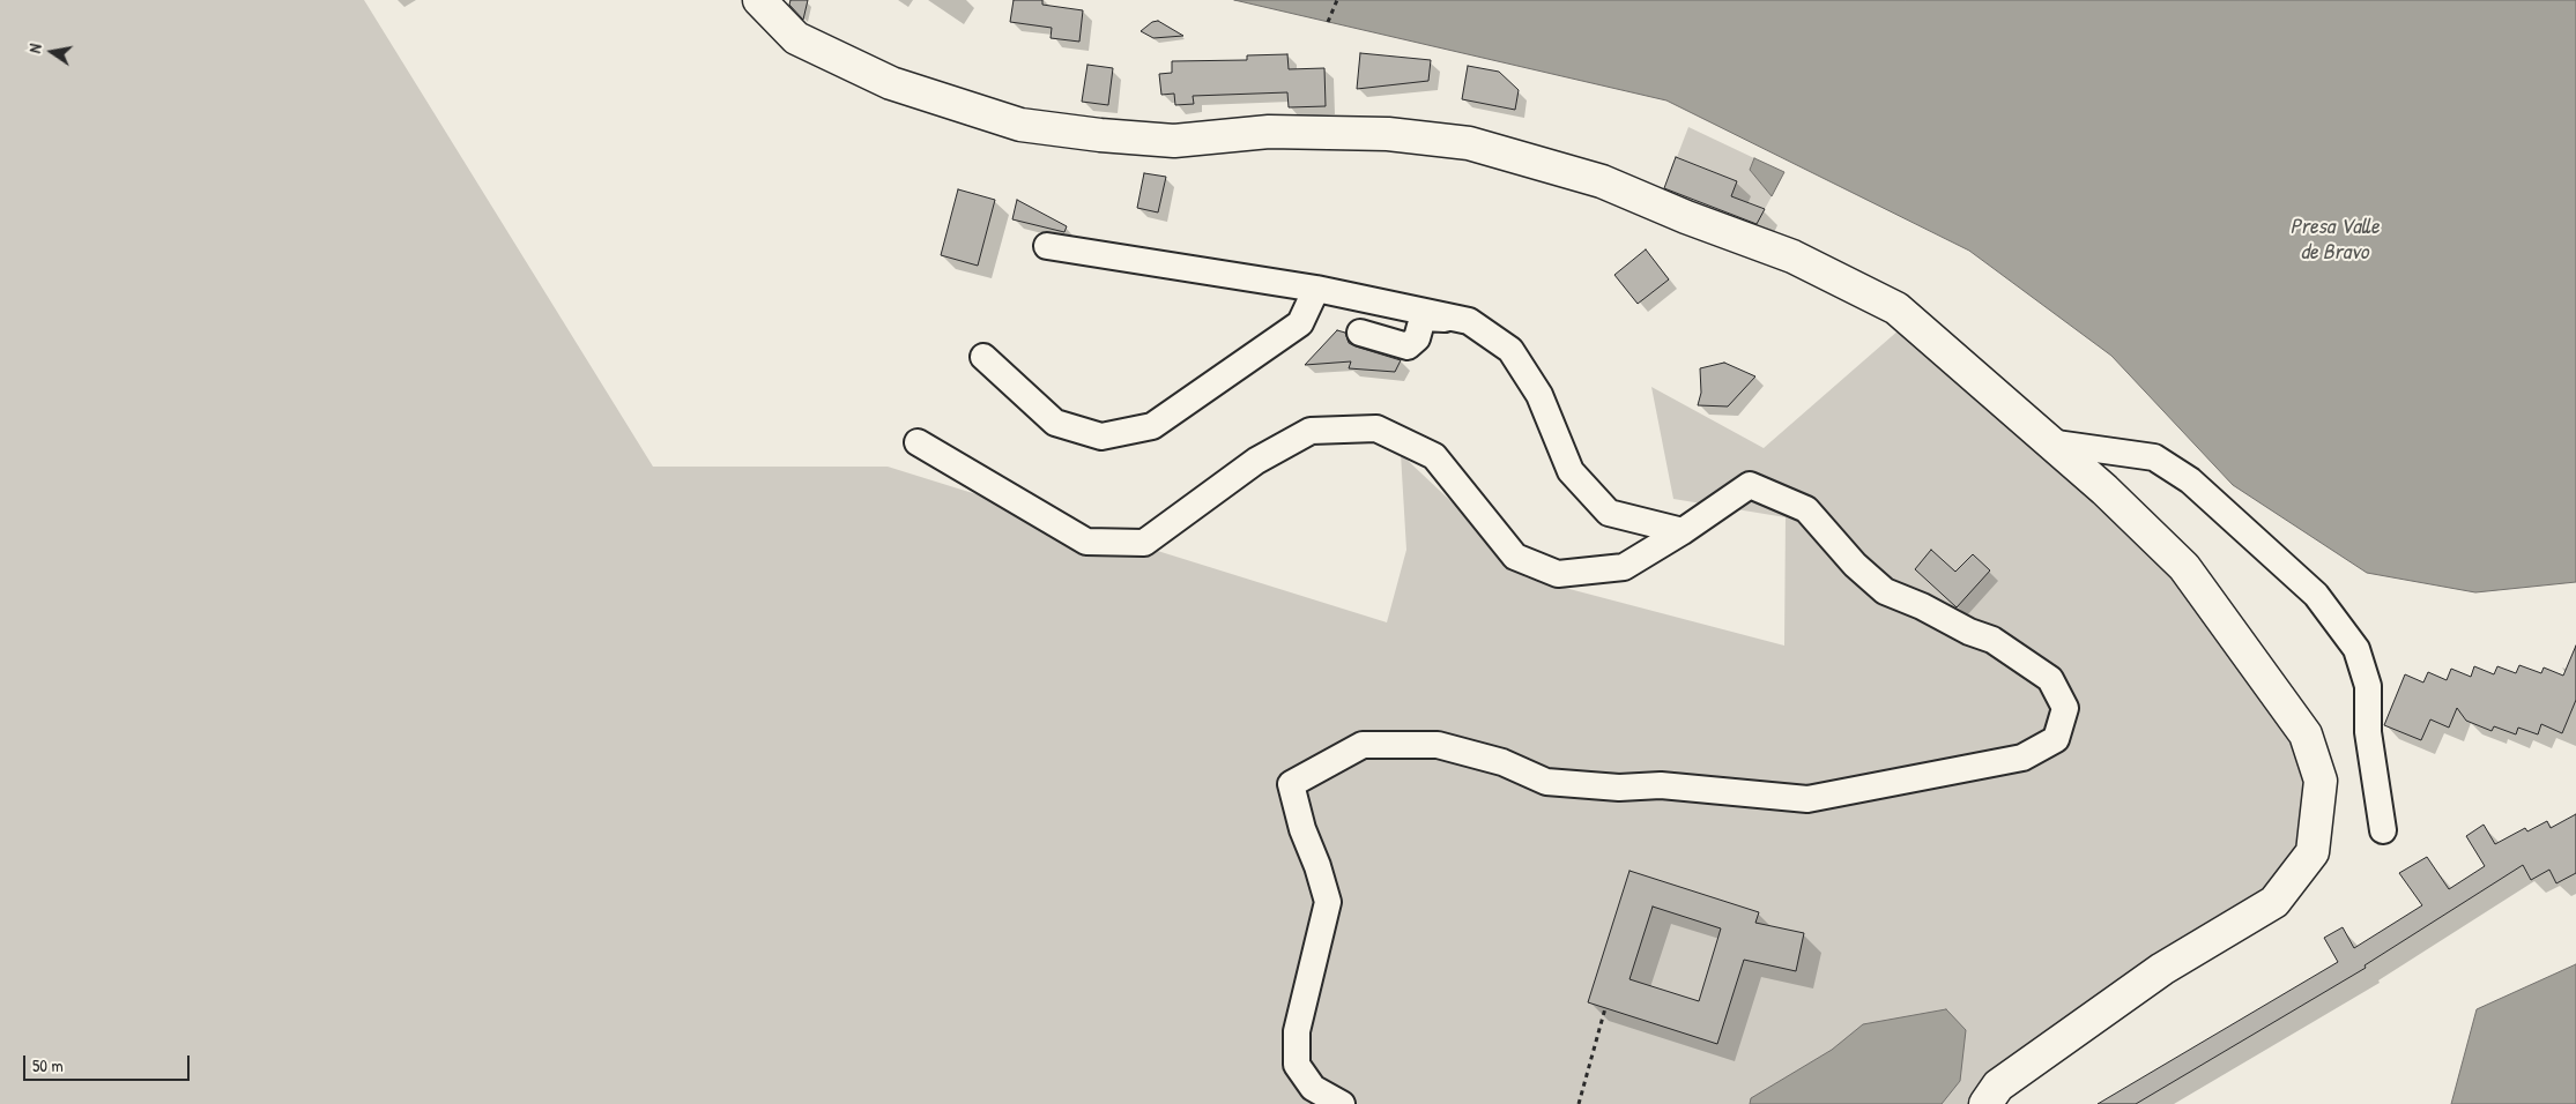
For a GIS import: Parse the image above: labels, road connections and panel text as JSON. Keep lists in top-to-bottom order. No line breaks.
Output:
{"water":["Presa Valle de Bravo"],"scale_bar":"50 m","north":"left"}
